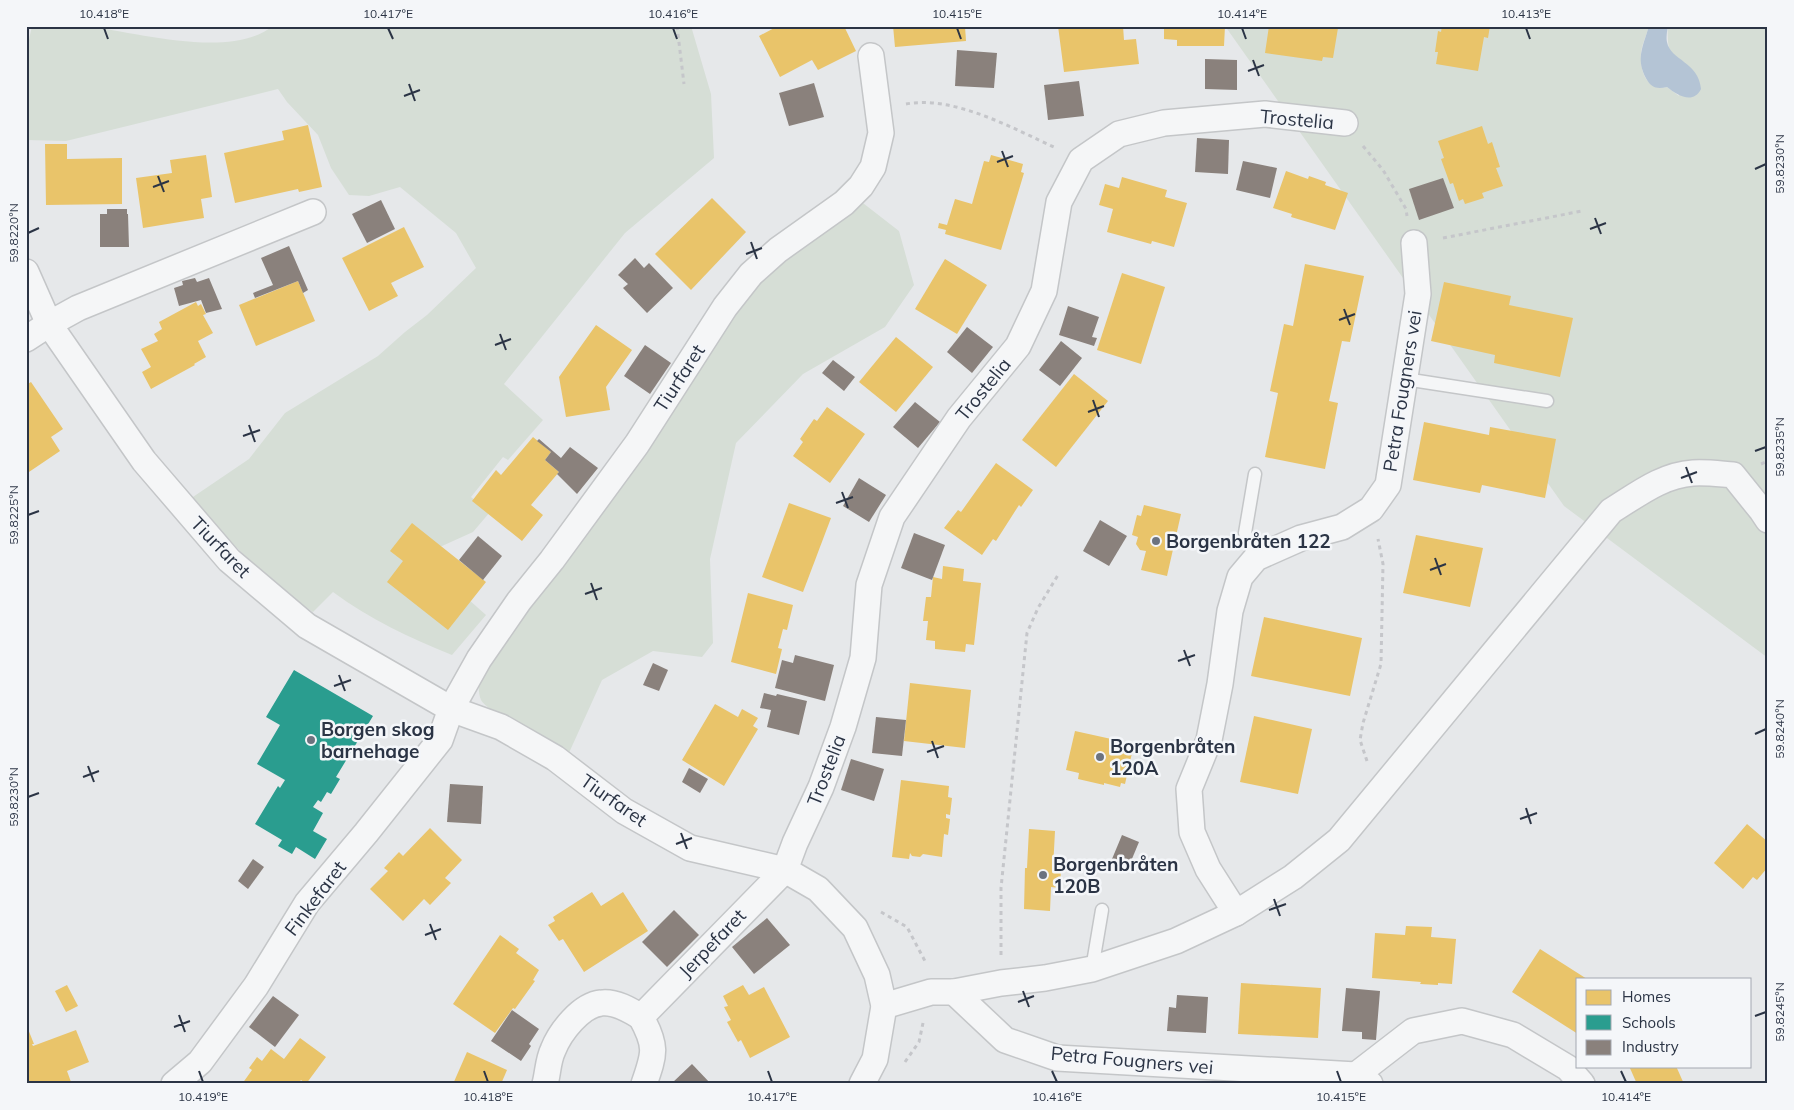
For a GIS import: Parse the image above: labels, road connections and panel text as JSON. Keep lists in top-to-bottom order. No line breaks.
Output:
{"streets":{"street":["Trostelia","Tiurfaret","Petra Fougners vei","Finkefaret","Jerpefaret"]},"crossings":[["Trostelia","Tiurfaret"],["Trostelia","Jerpefaret"],["Tiurfaret","Finkefaret"],["Tiurfaret","Jerpefaret"]],"places":["Borgenbråten 122","Borgen skog barnehage","Borgenbråten 120A","Borgenbråten 120B"],"legend":["Homes","Schools","Industry"],"coordinates":["10.418°E","10.417°E","10.416°E","10.415°E","10.414°E","10.413°E","59.8230°N","59.8220°N","59.8235°N","59.8225°N","59.8240°N","59.8245°N","10.419°E"]}
